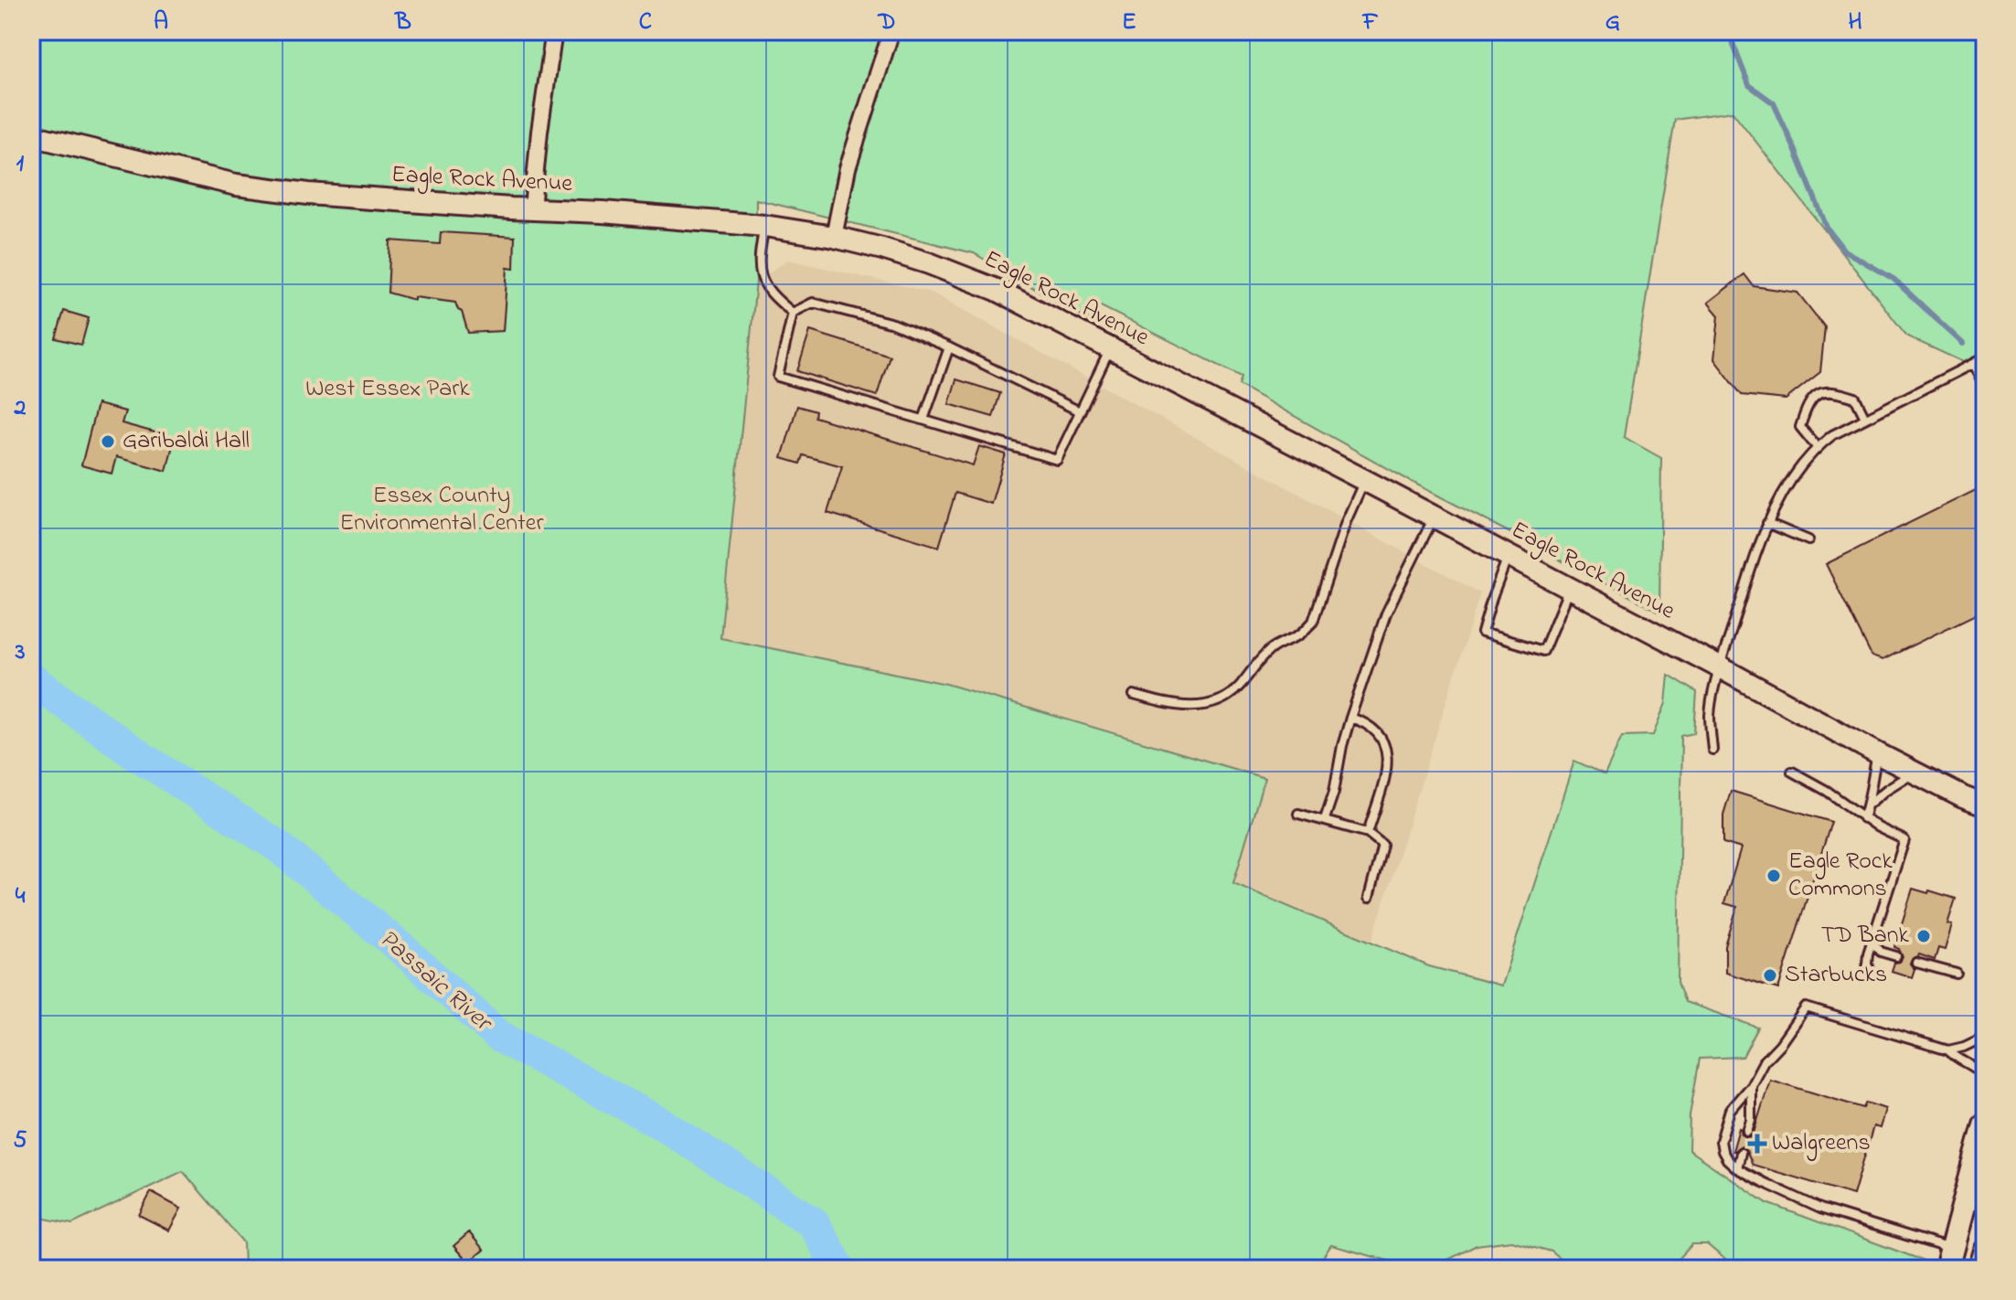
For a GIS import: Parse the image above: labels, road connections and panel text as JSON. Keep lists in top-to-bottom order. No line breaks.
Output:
{"streets":{"main road":["Eagle Rock Avenue"]},"water":["Passaic River"],"parks":["West Essex Park","Essex County Environmental Center"],"places":{"other":["Garibaldi Hall","Eagle Rock Commons","TD Bank","Starbucks"],"health":["Walgreens"]},"grid":{"columns":["A","B","C","D","E","F","G","H"],"rows":["1","2","3","4","5"]}}
